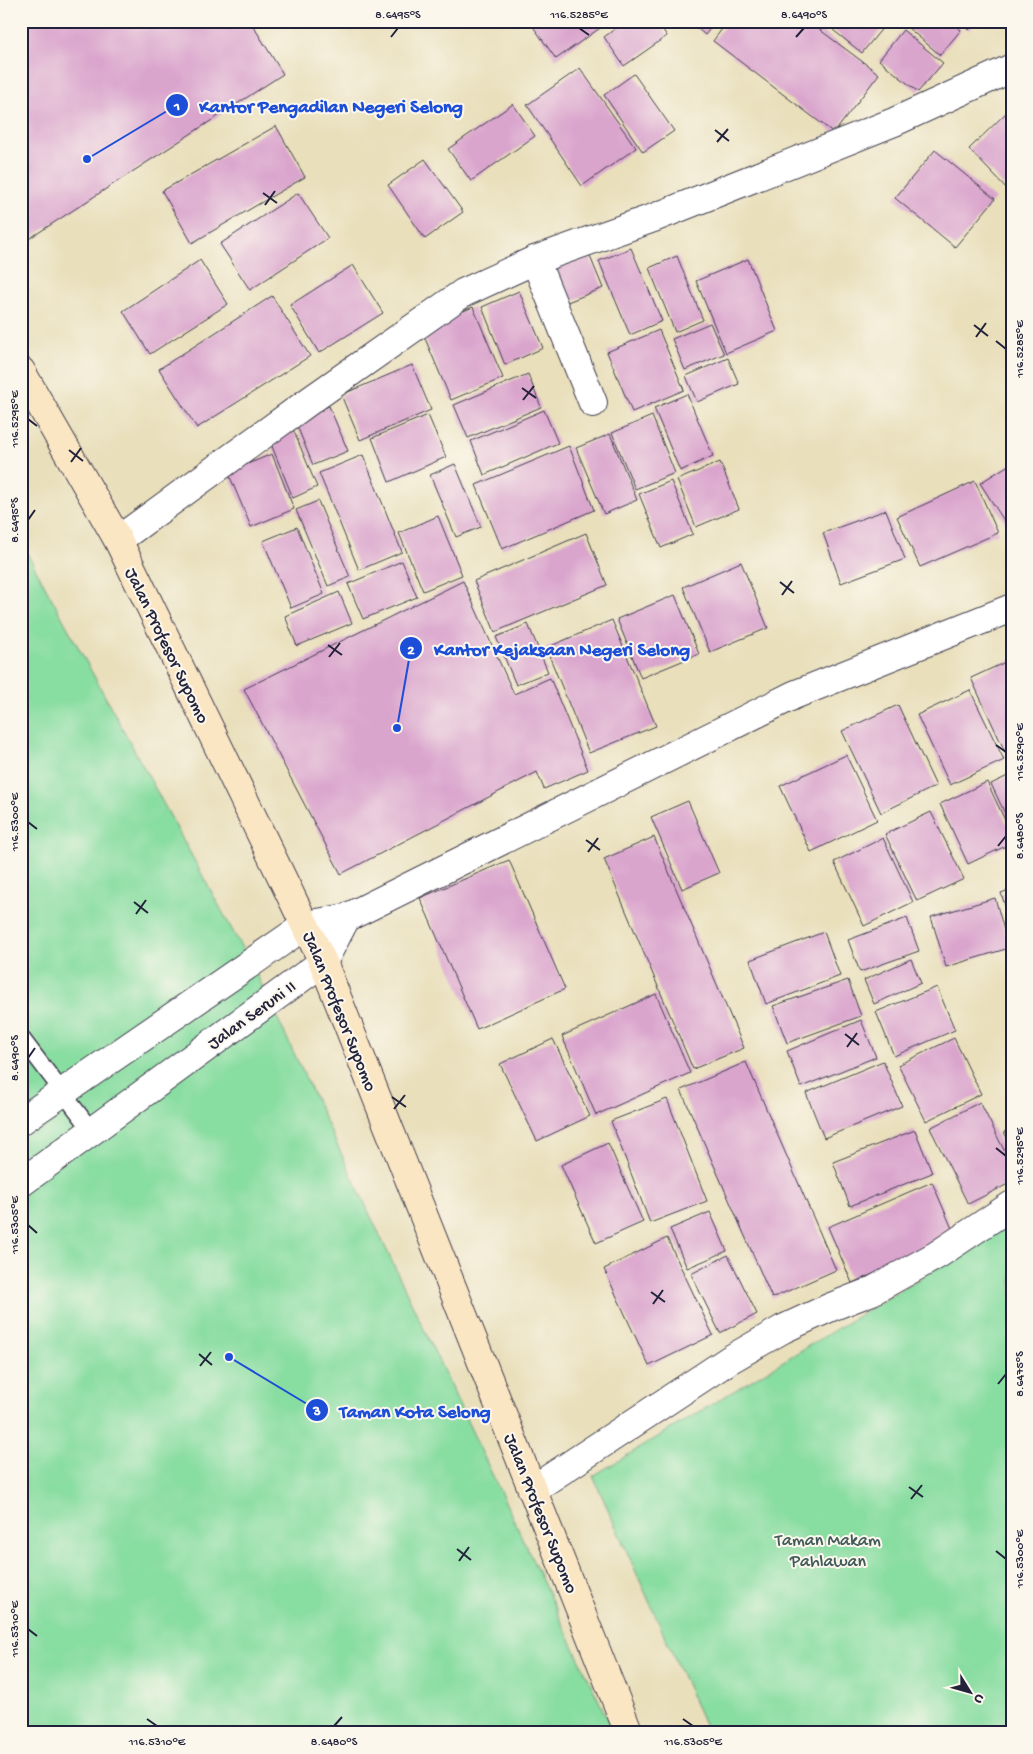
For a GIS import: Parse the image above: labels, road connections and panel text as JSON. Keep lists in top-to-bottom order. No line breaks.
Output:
{"streets":{"street":["Jalan Profesor Supomo","Jalan Seruni II"]},"crossings":[["Jalan Profesor Supomo","Jalan Seruni II"]],"parks":["Taman Makam Pahlawan"],"places":["Kantor Pengadilan Negeri Selong","Kantor Kejaksaan Negeri Selong","Taman Kota Selong"],"north":"bottom right","coordinates":["8.6495°S","116.5285°E","8.6490°S","116.5295°E","116.5290°E","116.5300°E","8.6480°S","116.5305°E","8.6475°S","116.5310°E"]}
